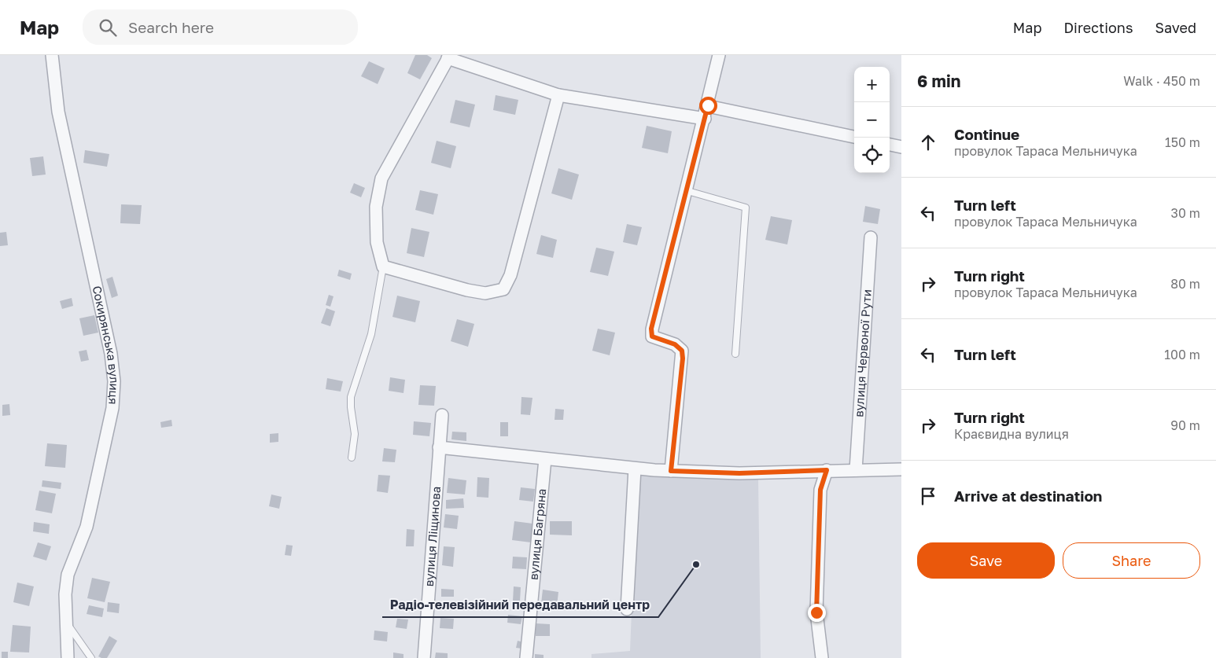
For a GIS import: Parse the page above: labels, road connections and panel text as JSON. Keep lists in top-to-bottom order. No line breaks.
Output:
{"streets":{"street":["Сокирянська вулиця","вулиця Червоної Рути","вулиця Багряна","вулиця Ліщинова"]},"places":["Радіо-телевізійний передавальний центр"],"page":{"header":"Map","search":"Search here","nav":["Map","Directions","Saved"],"heading":["6 min","Walk · 450 m"],"map_buttons":["+","−"],"list":[["Continue","провулок Тараса Мельничука","150 m"],["Turn left","провулок Тараса Мельничука","30 m"],["Turn right","провулок Тараса Мельничука","80 m"],["Turn left","100 m"],["Turn right","Краєвидна вулиця","90 m"],"Arrive at destination"],"buttons":["Save","Share"]}}
